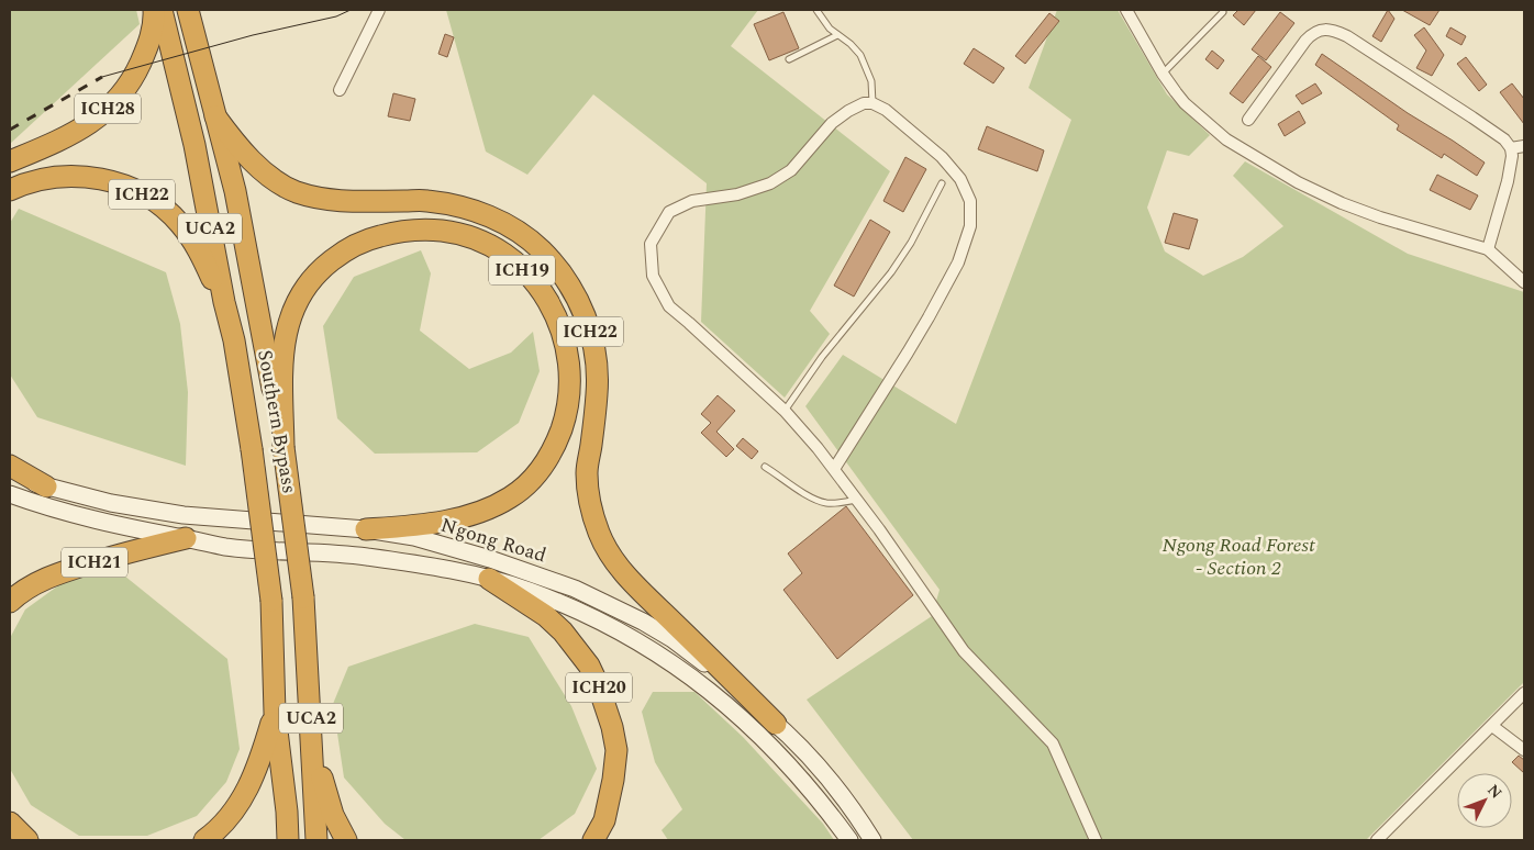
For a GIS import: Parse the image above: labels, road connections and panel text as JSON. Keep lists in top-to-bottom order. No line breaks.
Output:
{"streets":{"highway":["ICH28","ICH22","UCA2","ICH19","Southern Bypass","ICH21","ICH20"],"main road":["Ngong Road"]},"crossings":[["ICH22","Southern Bypass"],["ICH22","Ngong Road"],["ICH19","Southern Bypass"],["ICH19","Ngong Road"],["Ngong Road","ICH21"],["Ngong Road","ICH20"]],"parks":["Ngong Road Forest - Section 2"],"north":"top right"}
